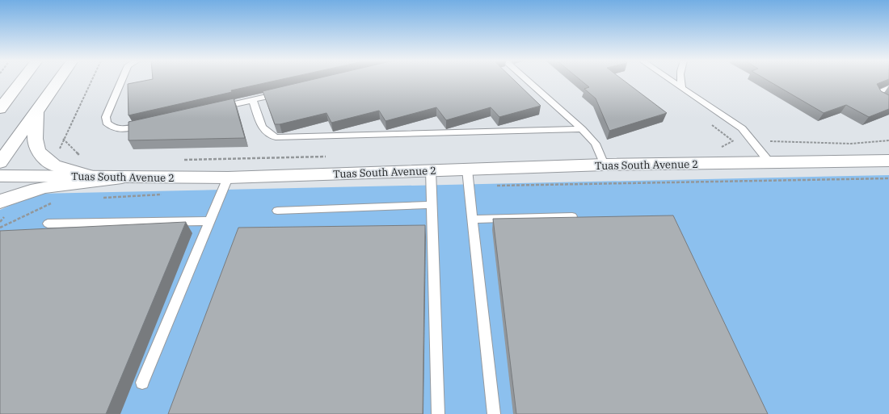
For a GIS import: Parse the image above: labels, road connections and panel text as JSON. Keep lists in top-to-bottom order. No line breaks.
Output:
{"streets":{"street":["Tuas South Avenue 2"]}}
